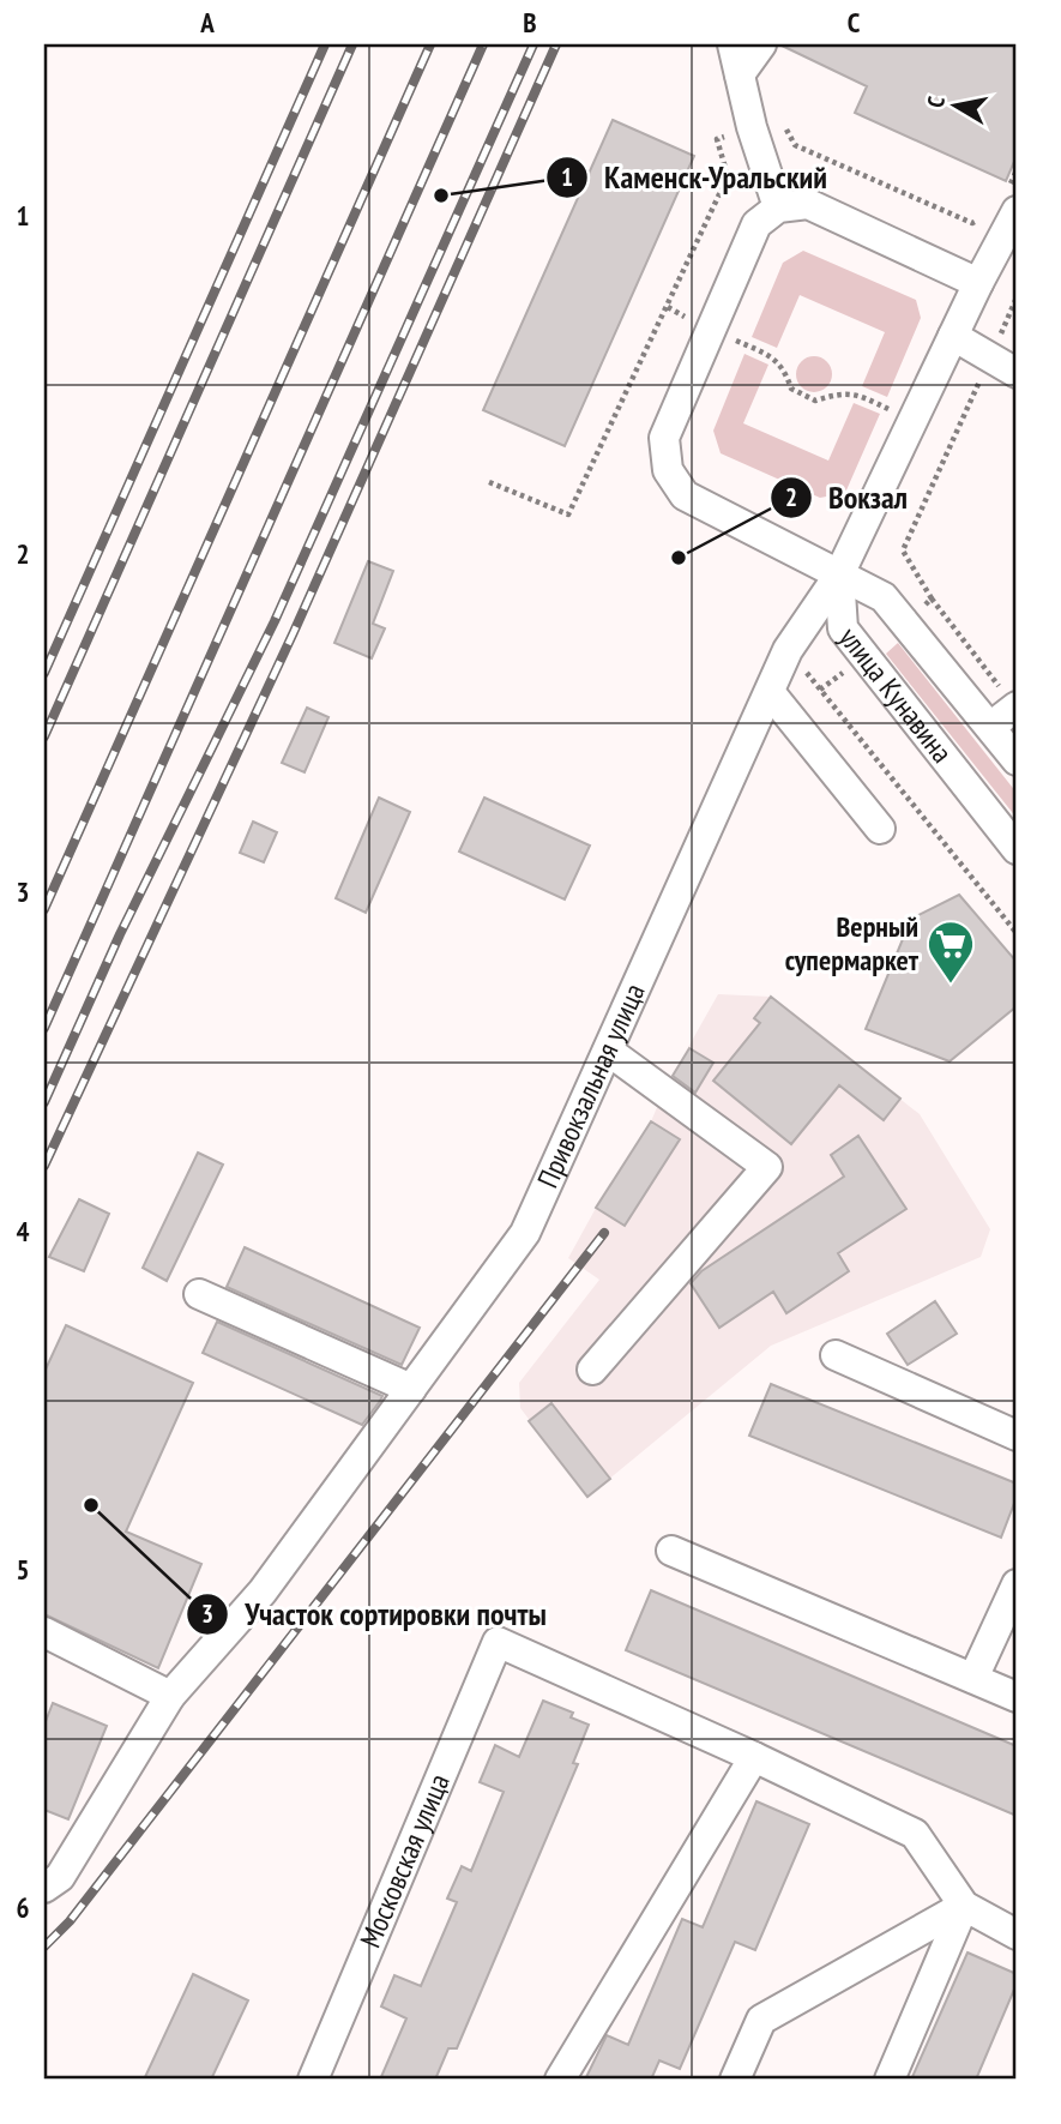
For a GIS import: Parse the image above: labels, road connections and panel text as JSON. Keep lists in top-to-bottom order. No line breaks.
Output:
{"streets":{"street":["улица Кунавина","Привокзальная улица","Московская улица"]},"crossings":[["улица Кунавина","Привокзальная улица"]],"places":{"other":["Каменск-Уральский","Вокзал","Участок сортировки почты"],"supermarket":["Верный супермаркет"]},"north":"left","grid":{"columns":["A","B","C"],"rows":["1","2","3","4","5","6"]}}
